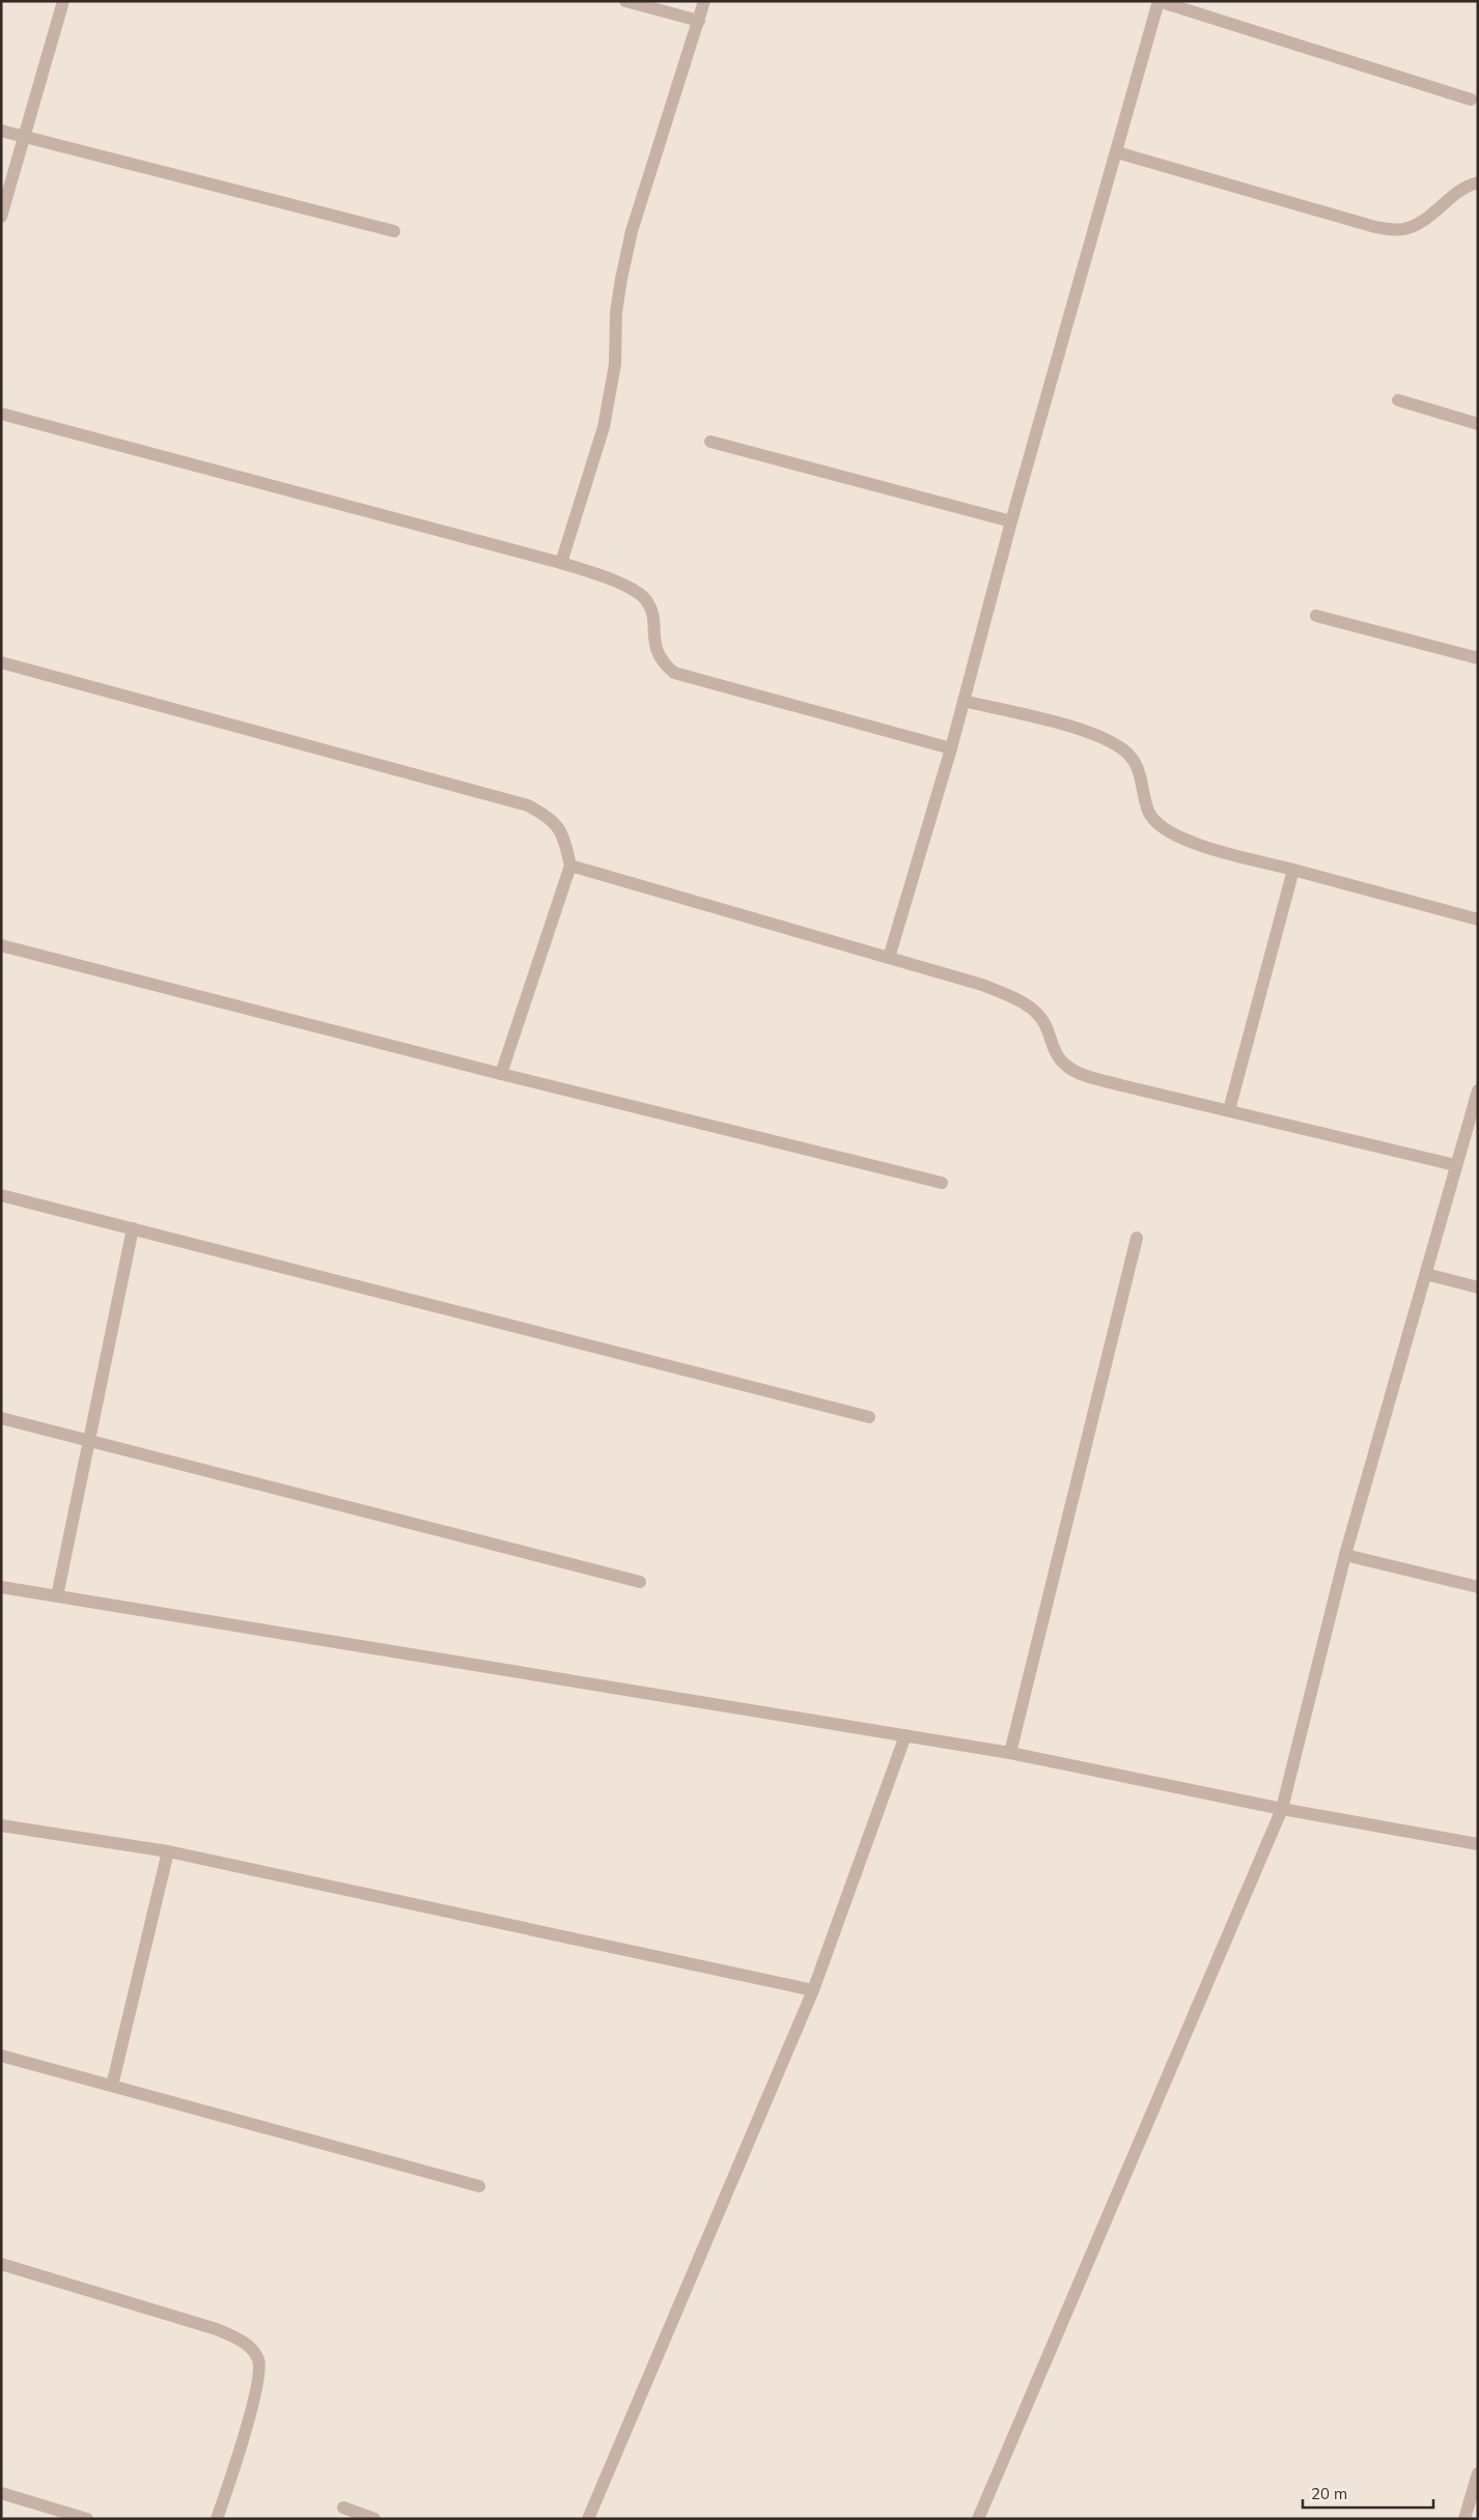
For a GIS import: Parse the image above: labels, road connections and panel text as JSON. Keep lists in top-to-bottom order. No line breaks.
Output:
{"scale_bar":"20 m"}
